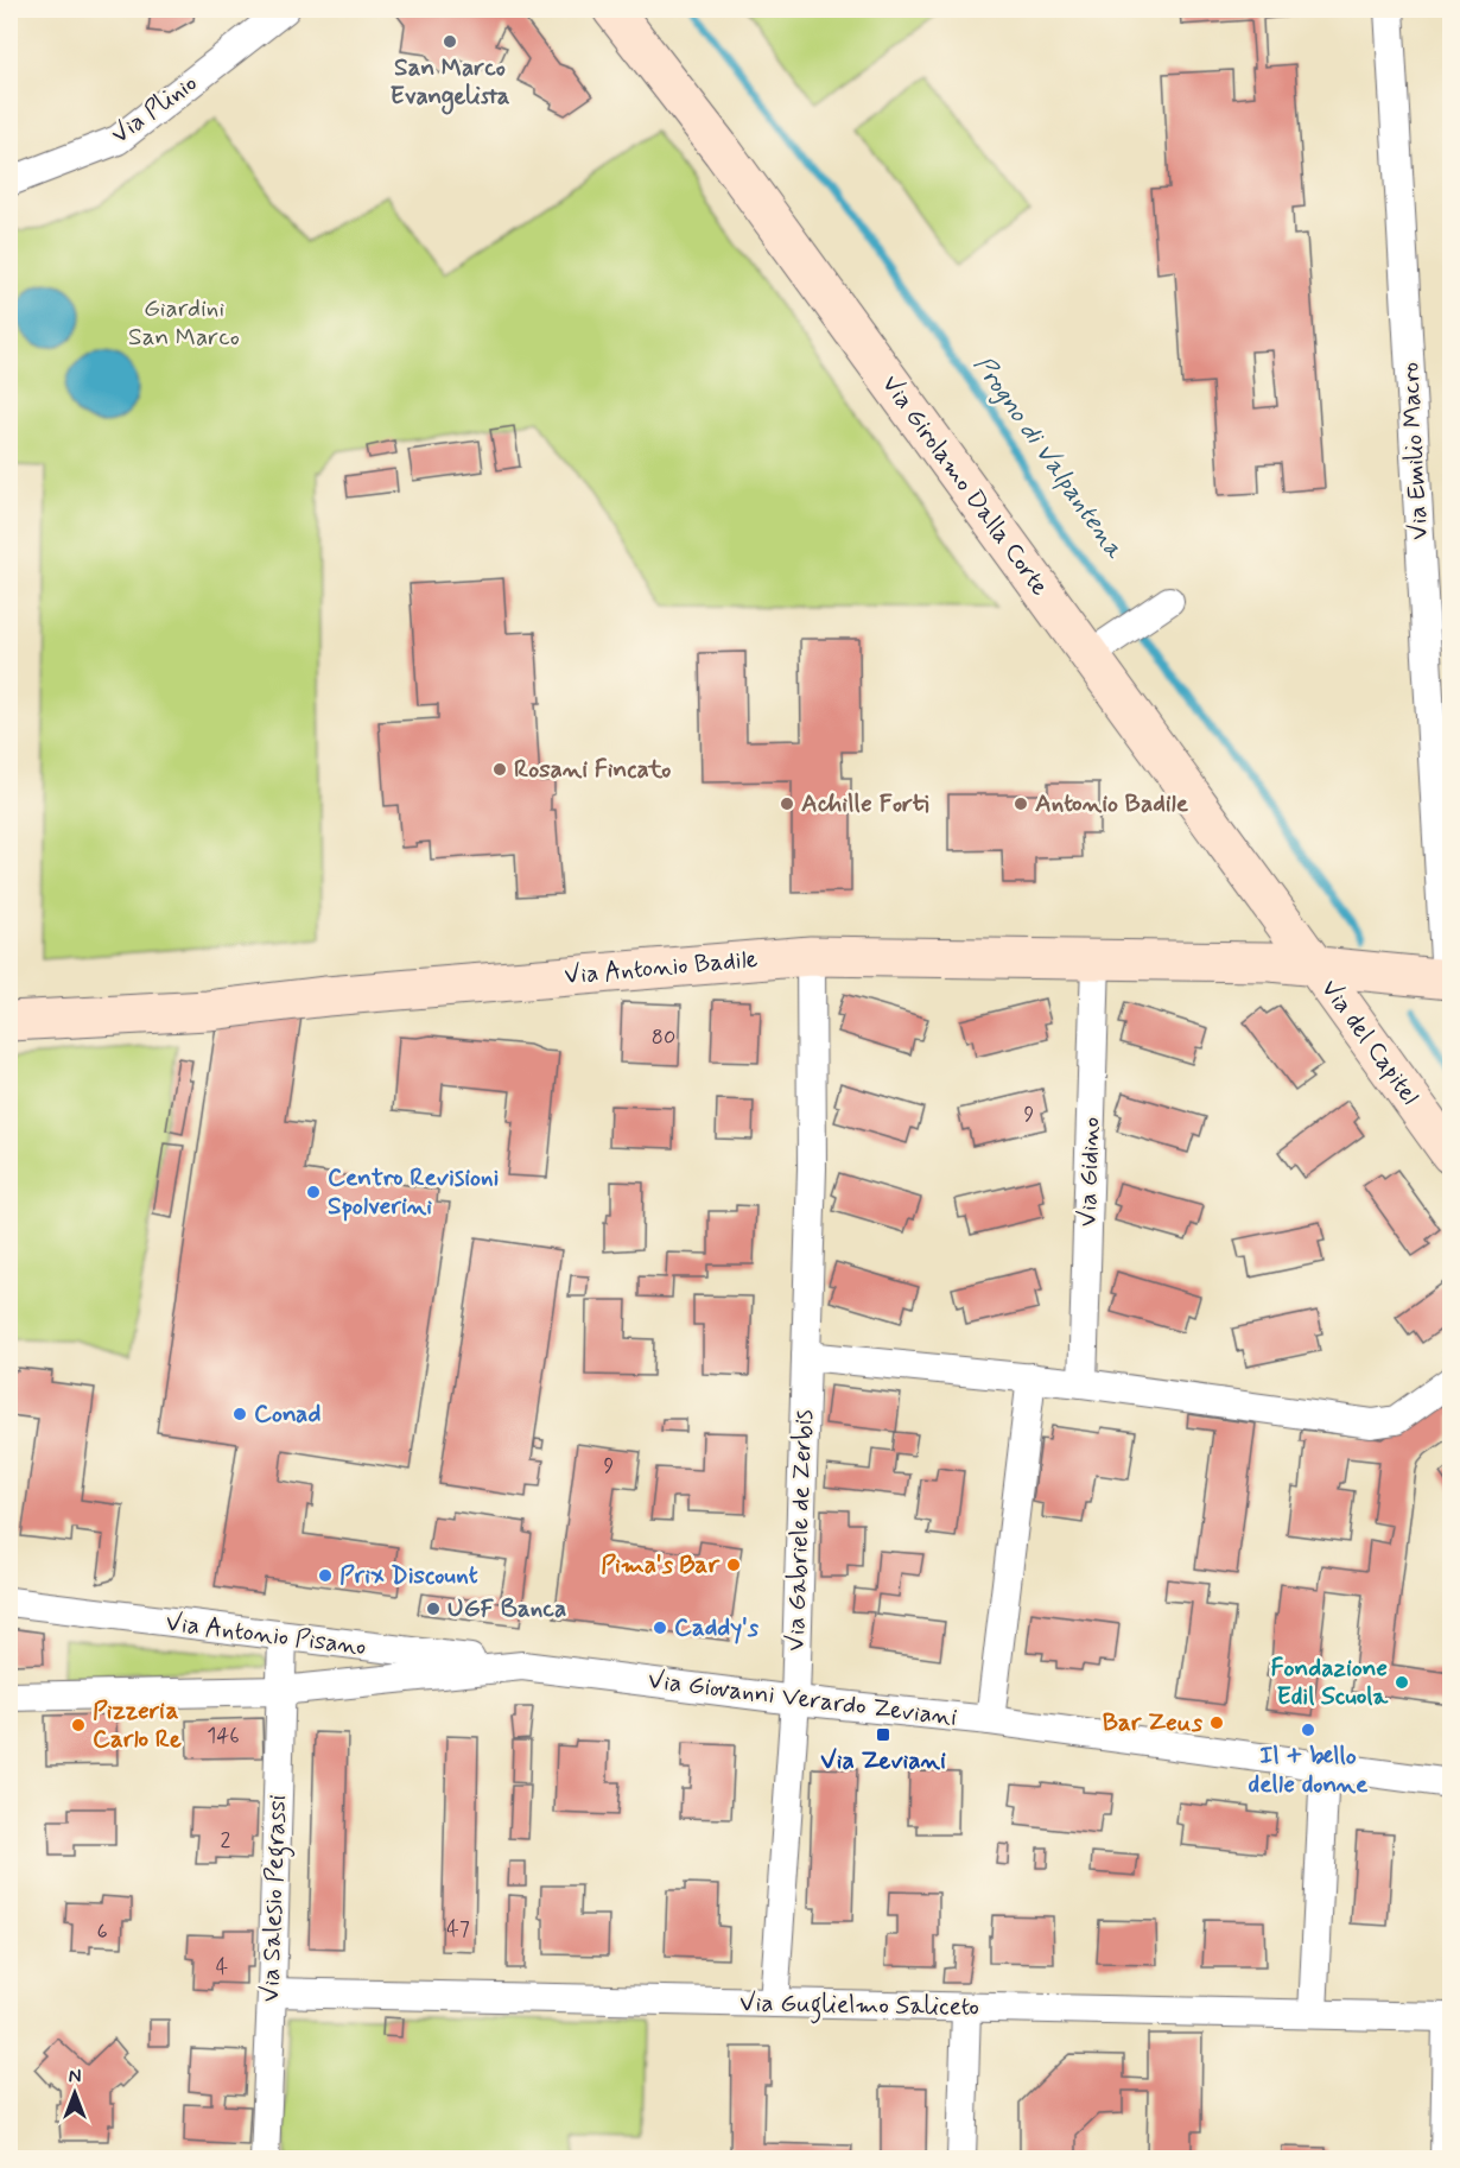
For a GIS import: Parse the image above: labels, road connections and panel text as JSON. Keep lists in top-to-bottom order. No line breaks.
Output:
{"streets":{"street":["Via Plinio","Via Emilio Macro","Via Girolamo Dalla Corte","Via Antonio Badile","Via del Capitel","Via Gidino","Via Gabriele de Zerbis","Via Antonio Pisano","Via Giovanni Verardo Zeviani","Via Salesio Pegrassi","Via Guglielmo Saliceto"]},"crossings":[["Via Emilio Macro","Via Antonio Badile"],["Via Girolamo Dalla Corte","Via Antonio Badile"],["Via Girolamo Dalla Corte","Via del Capitel"],["Via Antonio Badile","Via del Capitel"],["Via Antonio Badile","Via Gidino"],["Via Antonio Badile","Via Gabriele de Zerbis"],["Via Gabriele de Zerbis","Via Giovanni Verardo Zeviani"],["Via Gabriele de Zerbis","Via Guglielmo Saliceto"],["Via Antonio Pisano","Via Giovanni Verardo Zeviani"],["Via Antonio Pisano","Via Salesio Pegrassi"],["Via Giovanni Verardo Zeviani","Via Salesio Pegrassi"],["Via Salesio Pegrassi","Via Guglielmo Saliceto"]],"water":["Progno di Valpantena"],"parks":["Giardini San Marco"],"places":{"other":["San Marco Evangelista","Rosani Fincato","Achille Forti","Antonio Badile","Centro Revisioni Spolverini","Conad","Pima's Bar","Prix Discount","UGF Banca","Caddy's","Fondazione Edil Scuola","Bar Zeus","Pizzeria Carlo Re","Il + bello delle donne"],"transit":["Via Zeviani"]},"house_numbers":["80","9","9","146","2","47","6","4"],"north":"top"}
